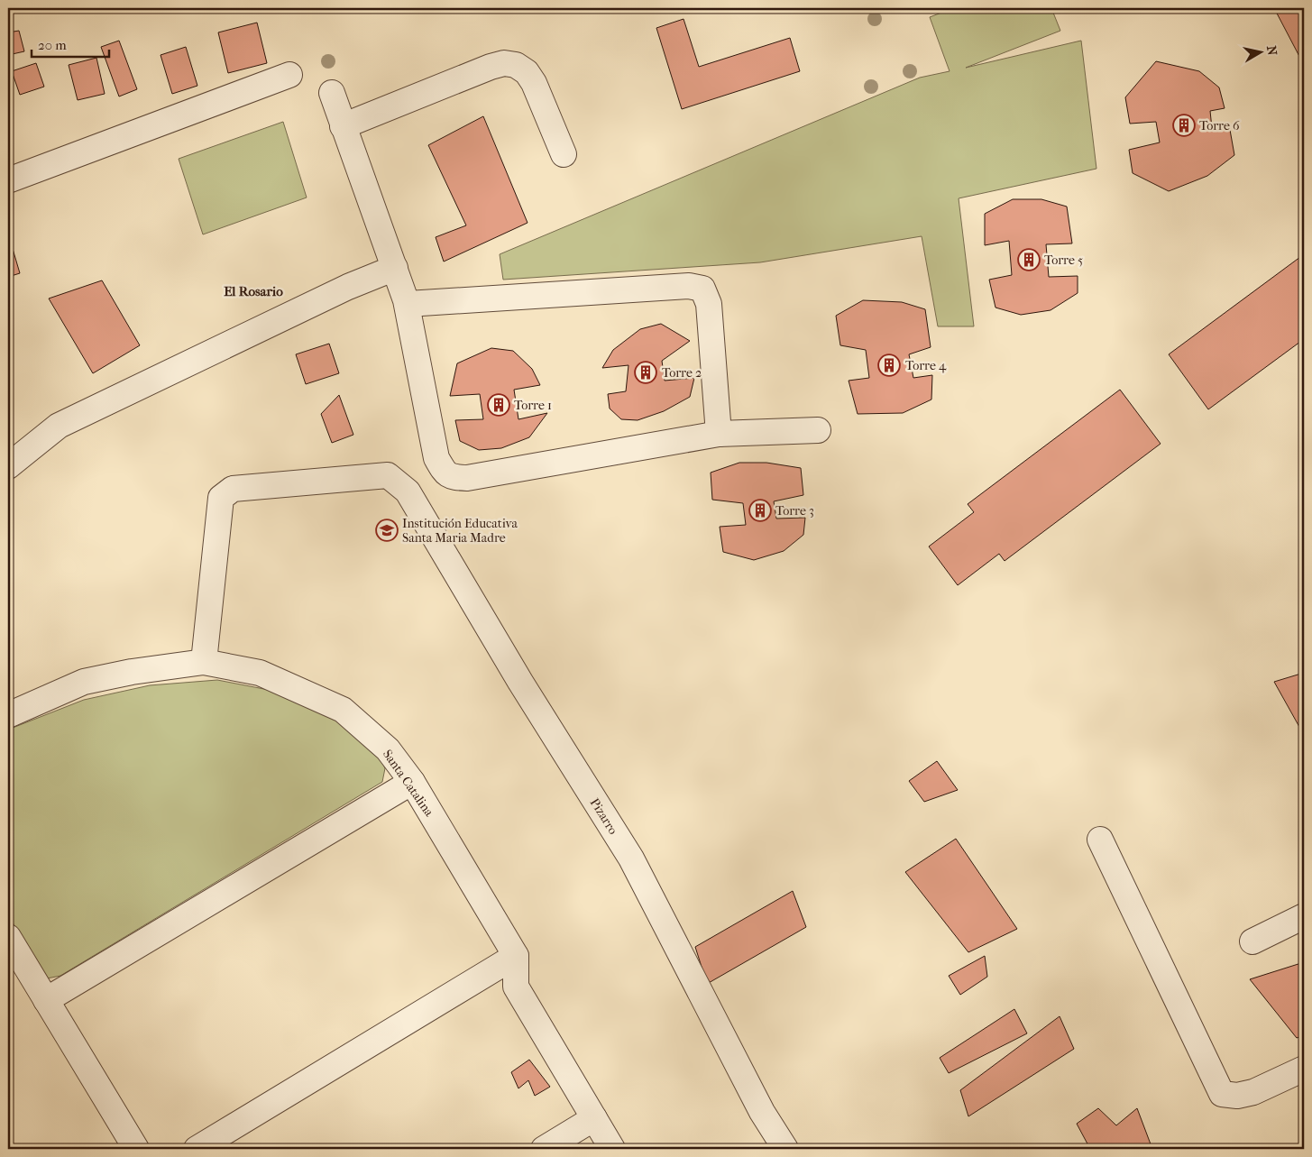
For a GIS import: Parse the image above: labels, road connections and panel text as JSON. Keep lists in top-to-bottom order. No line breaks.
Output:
{"streets":{"street":["Santa Catalina","Pizarro"]},"crossings":[["Santa Catalina","Pizarro"]],"districts":["El Rosario"],"places":{"building":["Torre 6","Torre 5","Torre 4","Torre 2","Torre 1","Torre 3"],"school or university":["Institución Educativa Santa Maria Madre"]},"scale_bar":"20 m","north":"right"}
